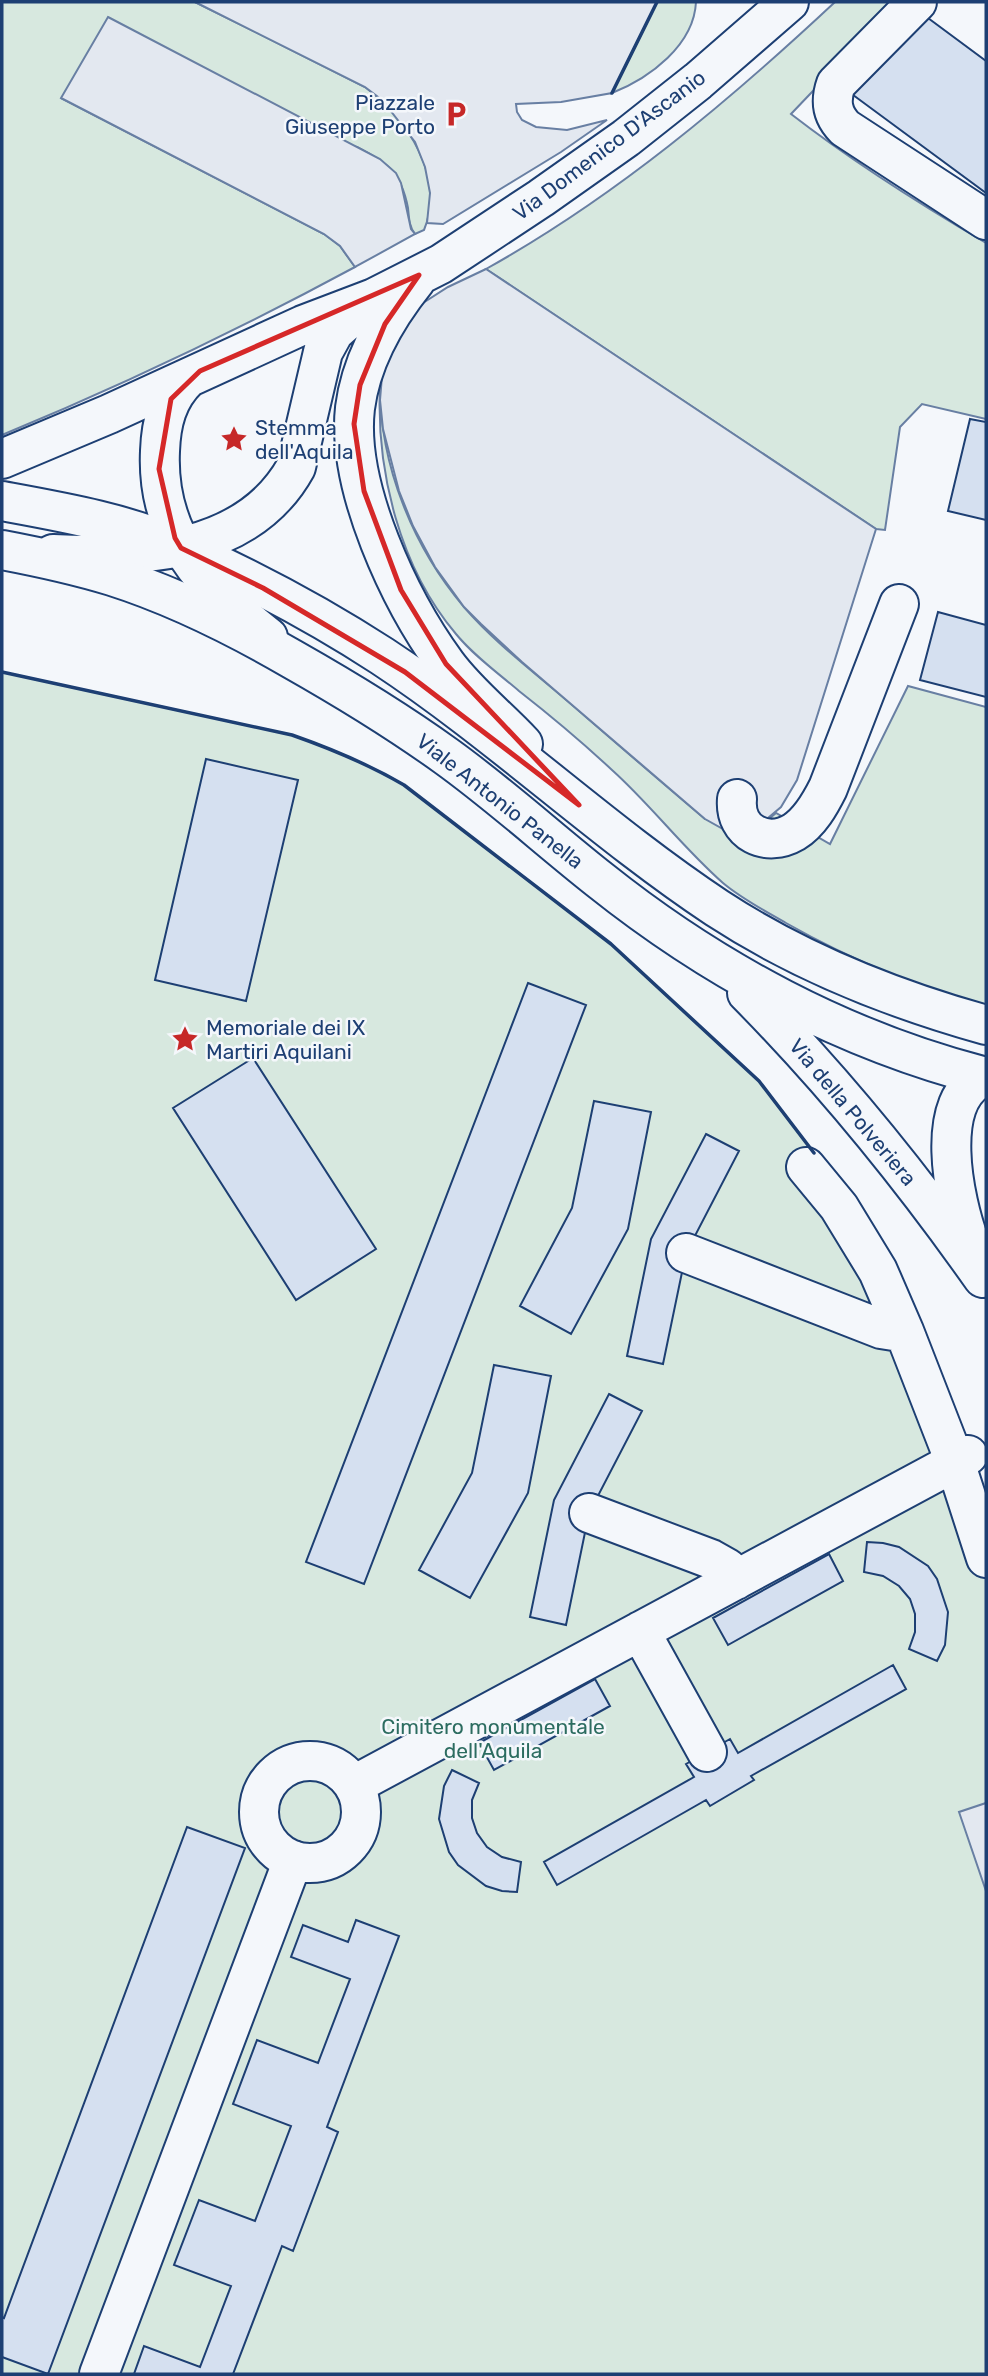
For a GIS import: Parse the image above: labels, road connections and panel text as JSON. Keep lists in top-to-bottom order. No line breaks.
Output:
{"streets":{"street":["Via Domenico D'Ascanio","Viale Antonio Panella","Via della Polveriera"]},"crossings":[["Via Domenico D'Ascanio","Viale Antonio Panella"],["Viale Antonio Panella","Via della Polveriera"]],"parks":["Cimitero monumentale dell'Aquila"],"places":{"parking":["Piazzale Giuseppe Porto"],"place":["Stemma dell'Aquila","Memoriale dei IX Martiri Aquilani"]}}
